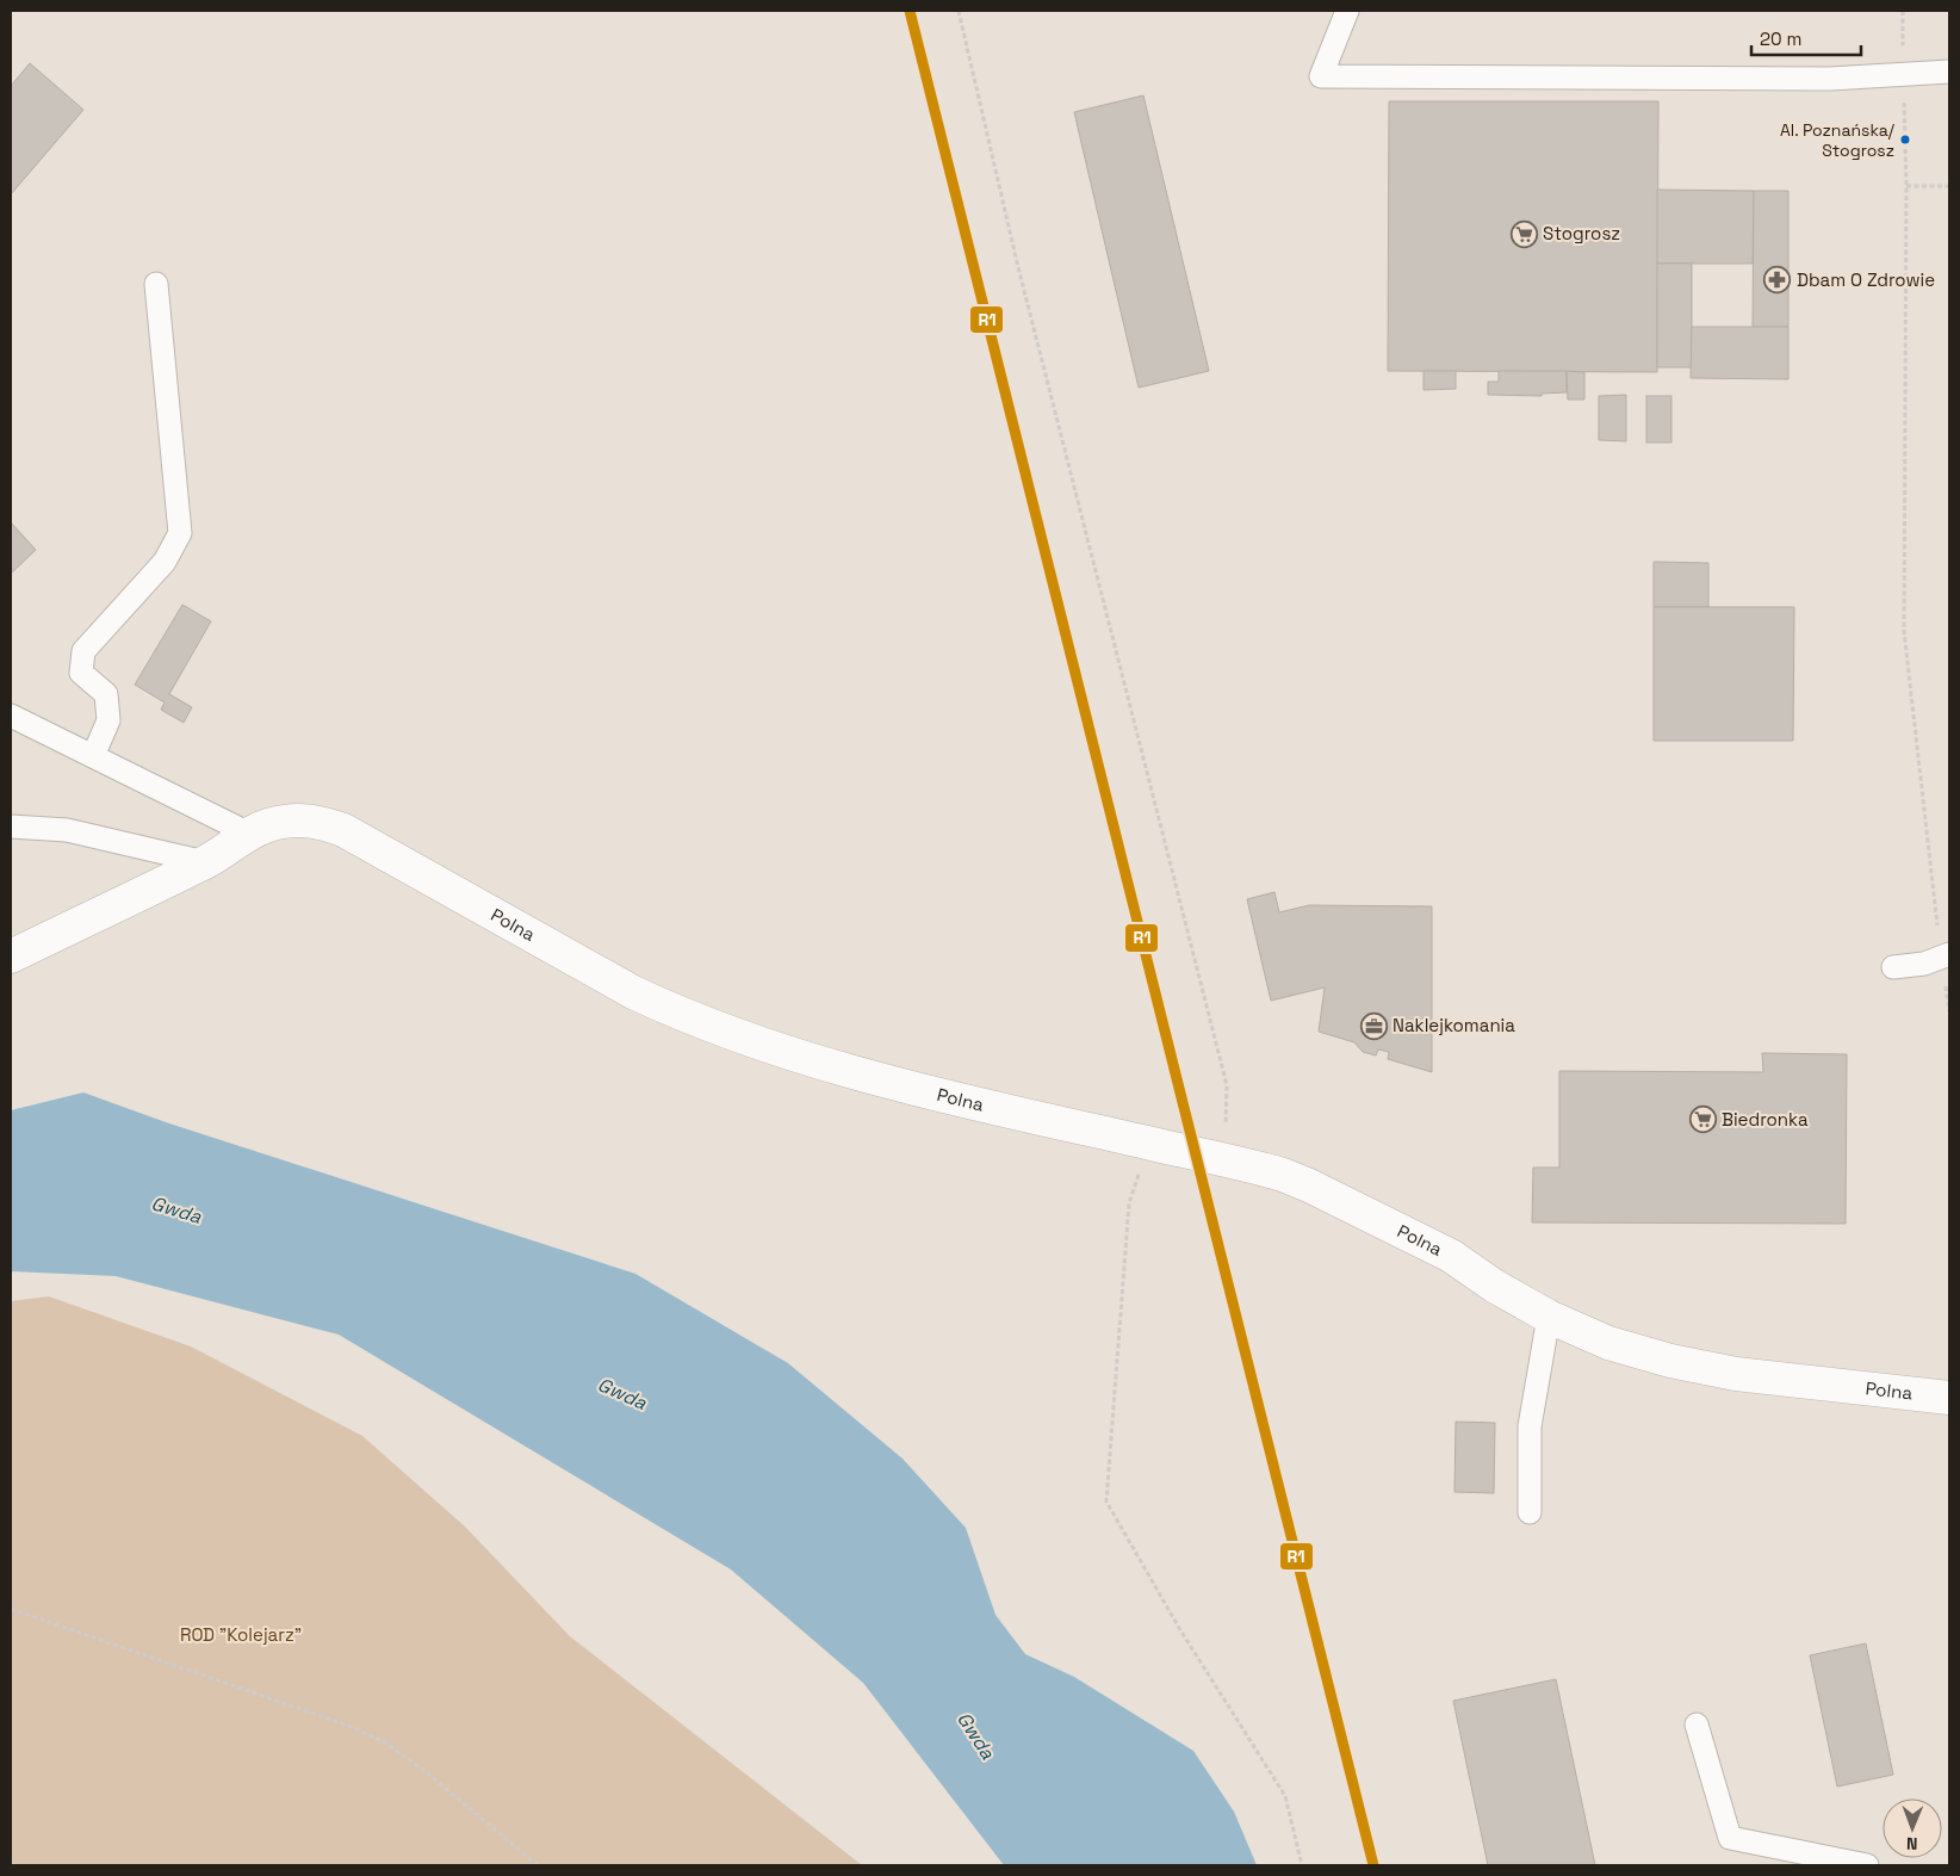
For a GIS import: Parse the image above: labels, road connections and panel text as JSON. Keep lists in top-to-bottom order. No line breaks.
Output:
{"streets":{"street":["Polna"]},"water":["Gwda"],"parks":["ROD \"Kolejarz\""],"places":{"other":["Al. Poznańska/ Stogrosz"],"supermarket":["Stogrosz","Biedronka"],"pharmacy":["Dbam O Zdrowie"],"office":["Naklejkomania"]},"lines":["transit line R1"],"scale_bar":"20 m","north":"bottom"}
